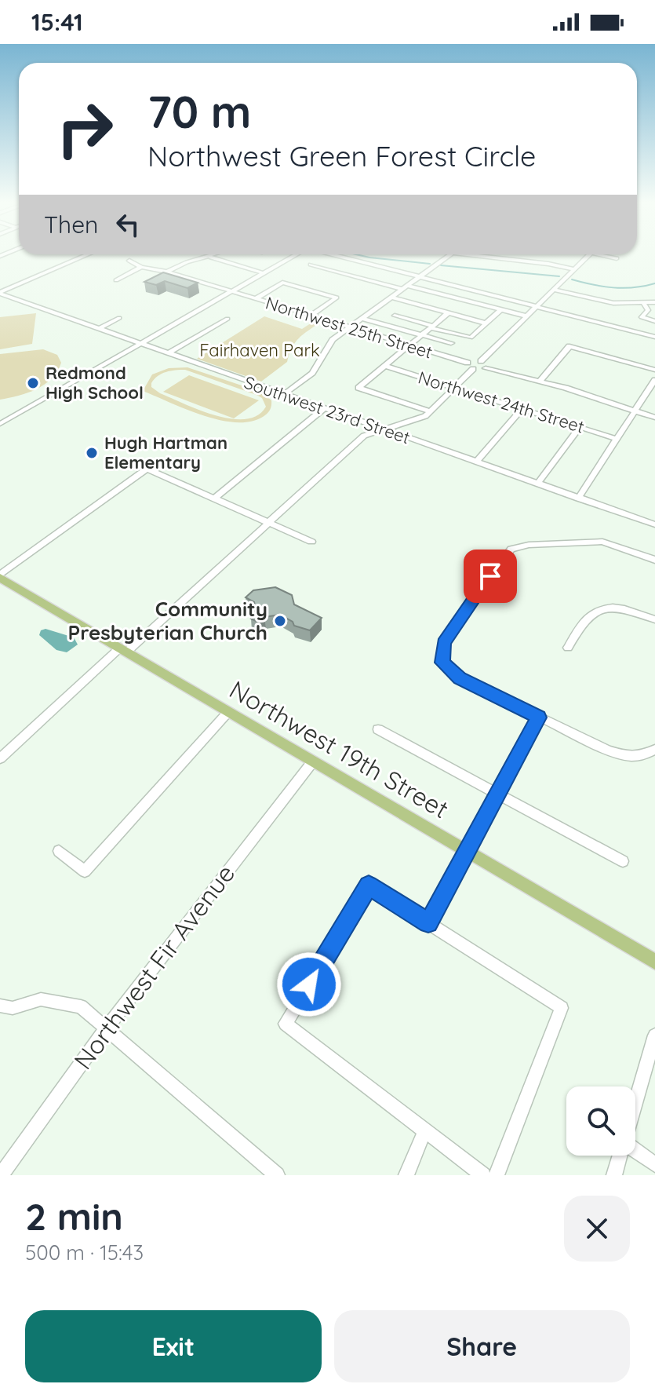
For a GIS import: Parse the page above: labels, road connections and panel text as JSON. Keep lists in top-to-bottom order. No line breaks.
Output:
{"streets":{"main road":["Northwest 19th Street"],"street":["Northwest 25th Street","Northwest 24th Street","Southwest 23rd Street","Northwest Fir Avenue"]},"crossings":[["Northwest 19th Street","Northwest Fir Avenue"]],"parks":["Fairhaven Park"],"places":["Redmond High School","Hugh Hartman Elementary","Community Presbyterian Church"],"page":{"status":"15:41","turn":["70 m","Northwest Green Forest Circle"],"then":"Then","heading":["2 min","500 m · 15:43"],"buttons":["Exit","Share"]}}
